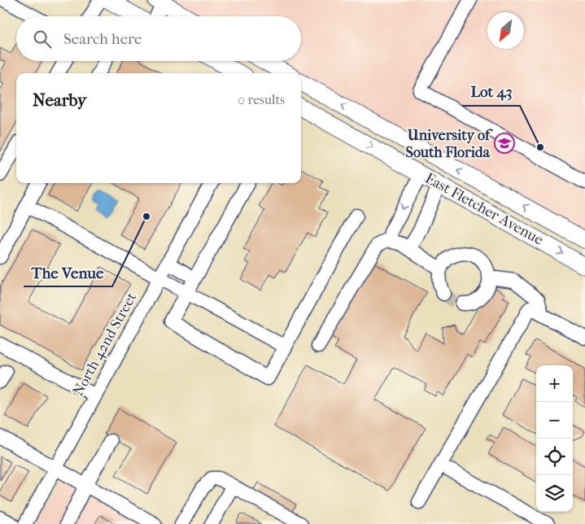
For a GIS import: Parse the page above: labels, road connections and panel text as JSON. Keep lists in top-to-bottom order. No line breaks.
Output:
{"streets":{"main road":["East Fletcher Avenue"],"street":["North 42nd Street"]},"places":{"school or university":["University of South Florida"],"other":["Lot 43","The Venue"]},"north":"bottom left","page":{"search":"Search here","heading":["Nearby","0 results"],"map_buttons":["+","−"]}}
